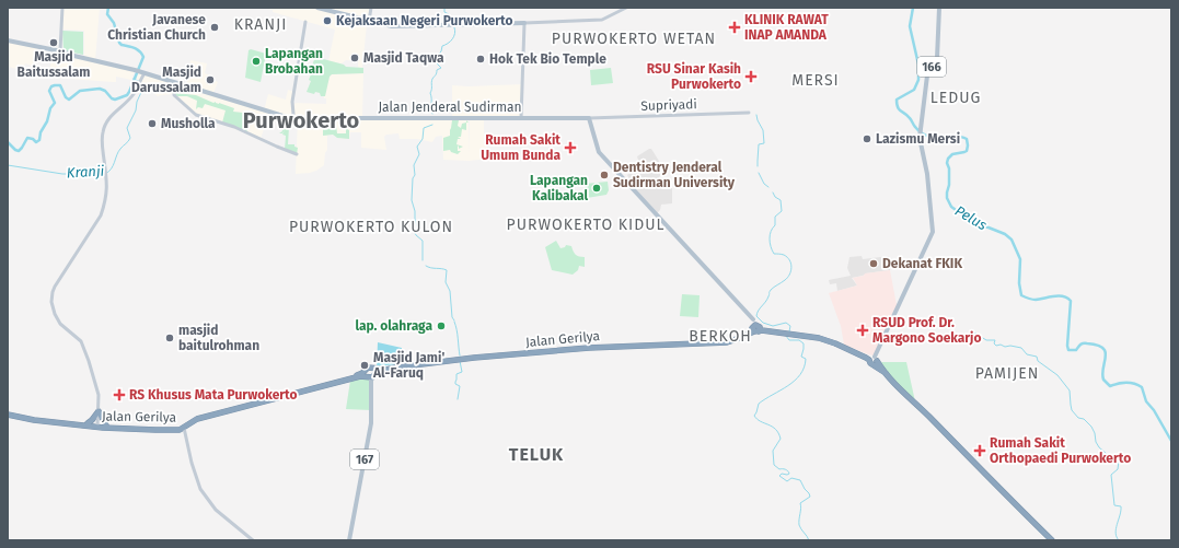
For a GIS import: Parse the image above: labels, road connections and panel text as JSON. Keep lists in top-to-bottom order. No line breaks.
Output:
{"streets":{"highway":["Jalan Gerilya"],"main road":["166","Supriyadi","Jalan Jenderal Sudirman","167"]},"crossings":[["Supriyadi","Jalan Jenderal Sudirman"],["Jalan Gerilya","167"]],"districts":["KRANJI","PURWOKERTO WETAN","MERSI","LEDUG","Purwokerto","PURWOKERTO KIDUL","PURWOKERTO KULON","BERKOH","PAMIJEN","TELUK"],"water":["Kranji","Pelus"],"places":{"other":["Kejaksaan Negeri Purwokerto","Javanese Christian Church","Masjid Baitussalam","Masjid Taqwa","Hok Tek Bio Temple","Lapangan Brobahan","Masjid Darussalam","Musholla","Lazismu Mersi","Dentistry Jenderal Sudirman University","Lapangan Kalibakal","Dekanat FKIK","lap. olahraga","masjid baitulrohman","Masjid Jami' Al-Faruq"],"health":["KLINIK RAWAT INAP AMANDA","RSU Sinar Kasih Purwokerto","Rumah Sakit Umum Bunda","RSUD Prof. Dr. Margono Soekarjo","RS Khusus Mata Purwokerto","Rumah Sakit Orthopaedi Purwokerto"]}}
